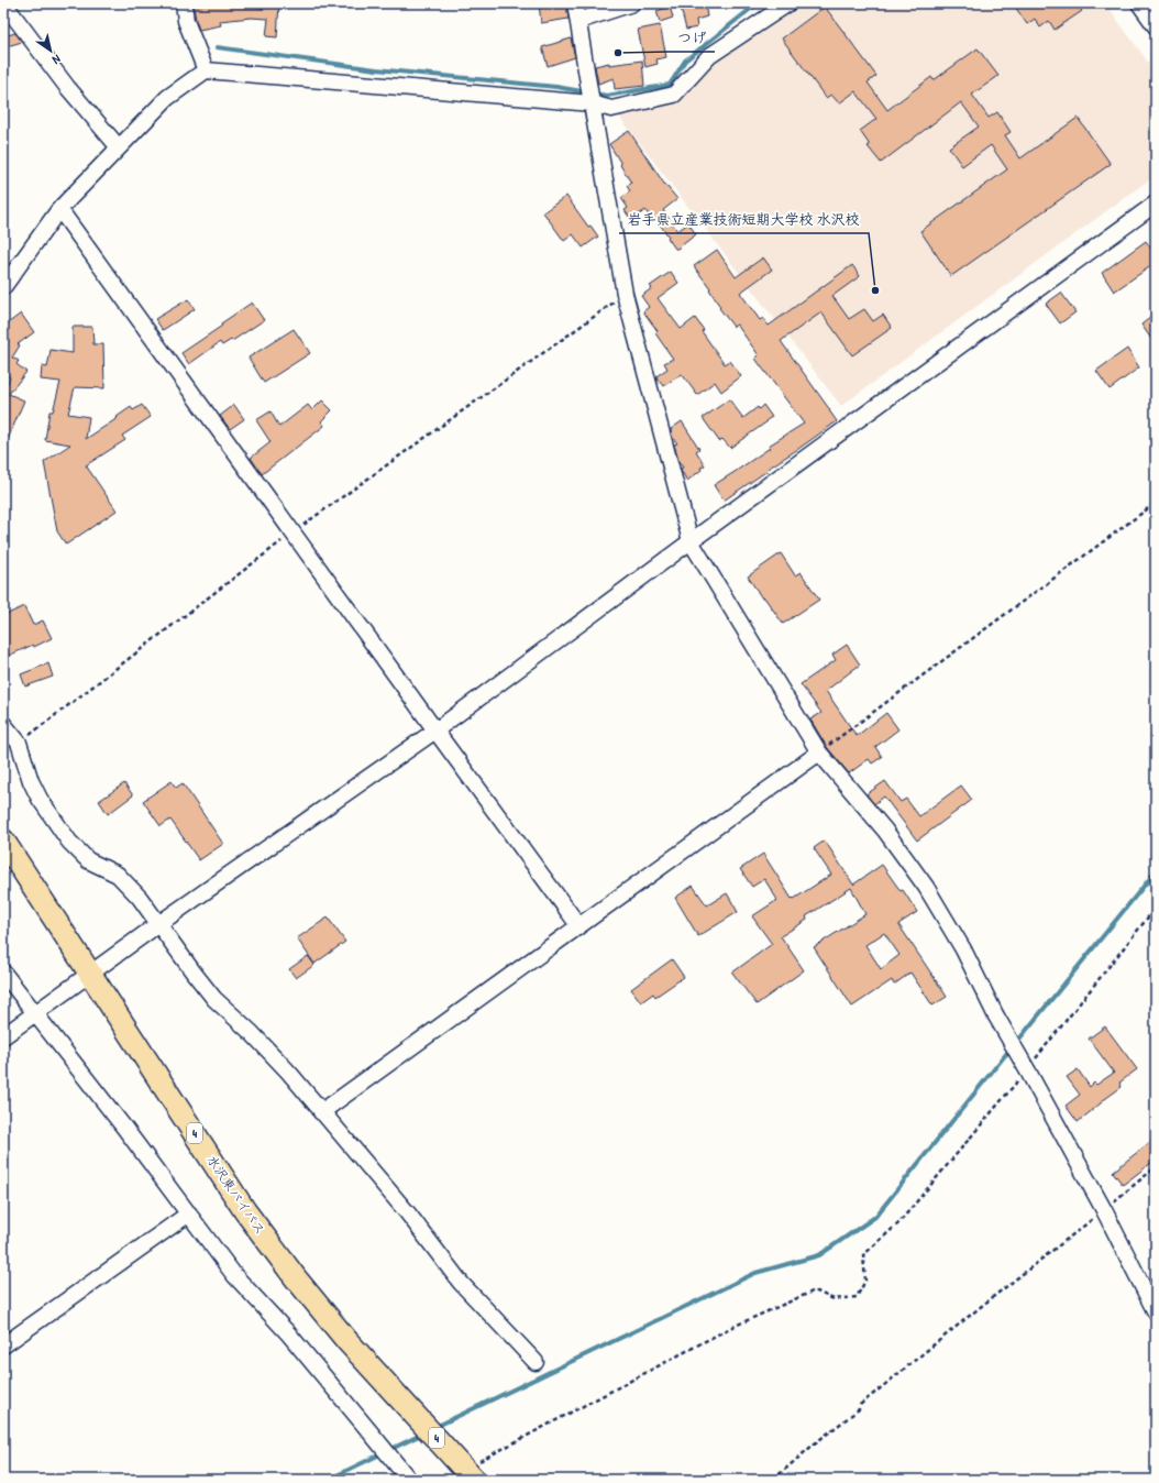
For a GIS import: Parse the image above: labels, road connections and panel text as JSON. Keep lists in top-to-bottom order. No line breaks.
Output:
{"streets":{"highway":["4","水沢東バイパス"]},"places":["つげ","岩手県立産業技術短期大学校 水沢校"],"north":"bottom right"}
